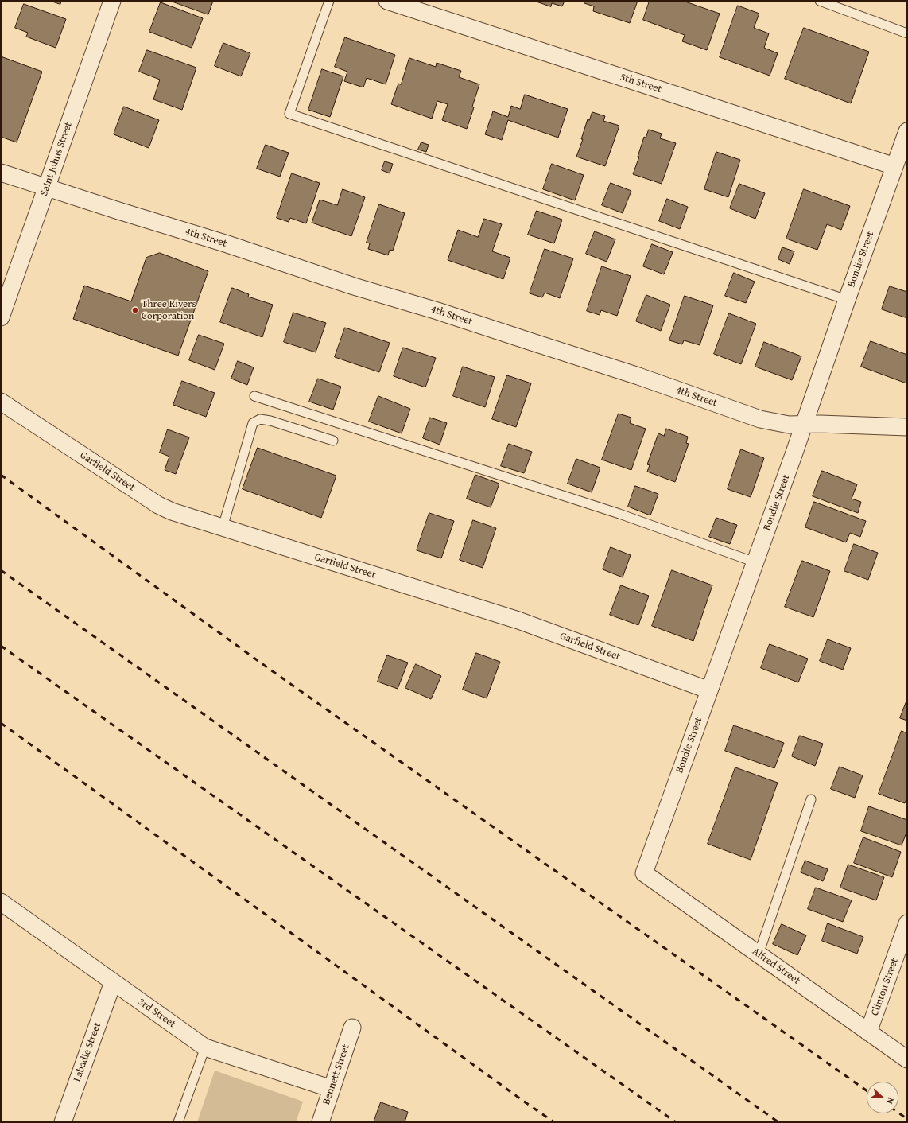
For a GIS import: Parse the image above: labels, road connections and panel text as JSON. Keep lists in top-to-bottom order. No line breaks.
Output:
{"streets":{"street":["5th Street","Saint Johns Street","4th Street","Bondie Street","Garfield Street","Alfred Street","Clinton Street","3rd Street","Labadie Street","Bennett Street"]},"crossings":[["5th Street","Bondie Street"],["Saint Johns Street","4th Street"],["4th Street","Bondie Street"],["Bondie Street","Garfield Street"],["Bondie Street","Alfred Street"],["Alfred Street","Clinton Street"],["3rd Street","Labadie Street"],["3rd Street","Bennett Street"]],"places":["Three Rivers Corporation"],"north":"right"}
